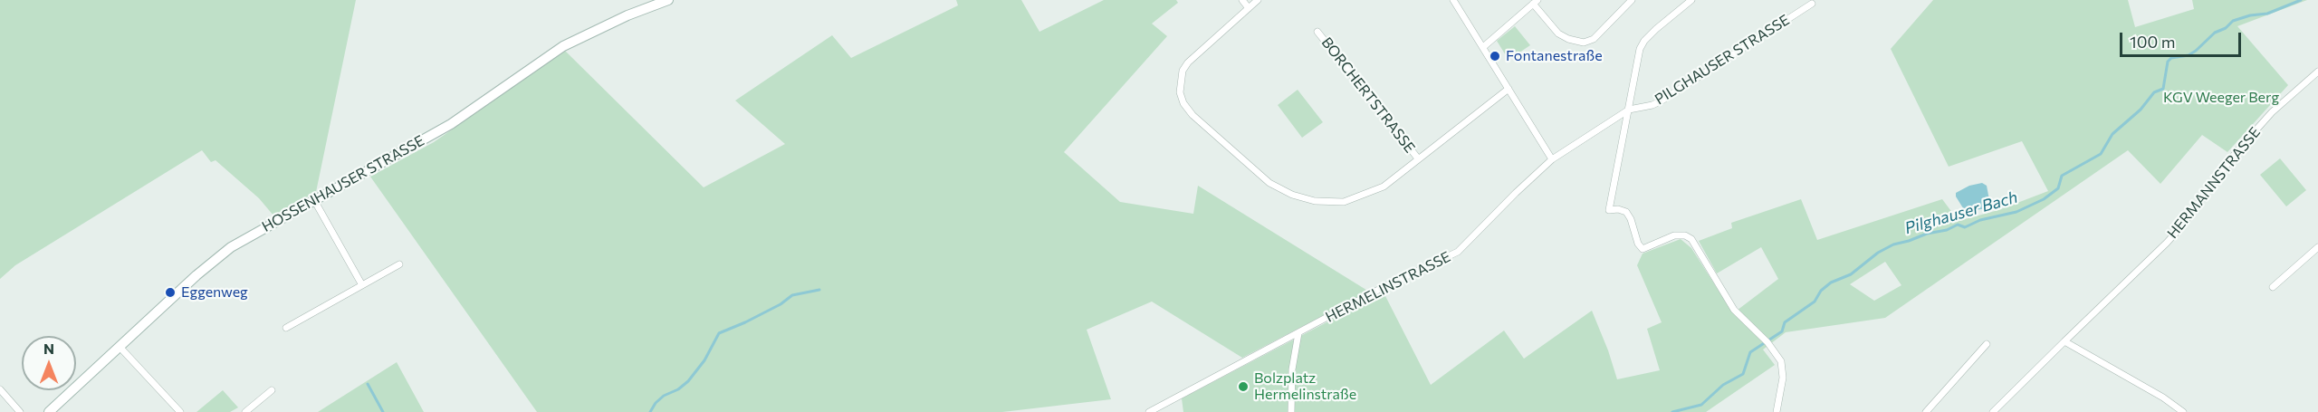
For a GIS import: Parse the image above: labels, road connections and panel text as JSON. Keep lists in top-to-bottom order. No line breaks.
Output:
{"streets":{"street":["PILGHAUSER STRASSE","BORCHERTSTRASSE","HERMANNSTRASSE","HOSSENHAUSER STRASSE","HERMELINSTRASSE"]},"crossings":[["PILGHAUSER STRASSE","HERMELINSTRASSE"]],"water":["Pilghauser Bach"],"parks":["KGV Weeger Berg"],"places":["Fontanestraße","Eggenweg","Bolzplatz Hermelinstraße"],"scale_bar":"100 m","north":"top"}
